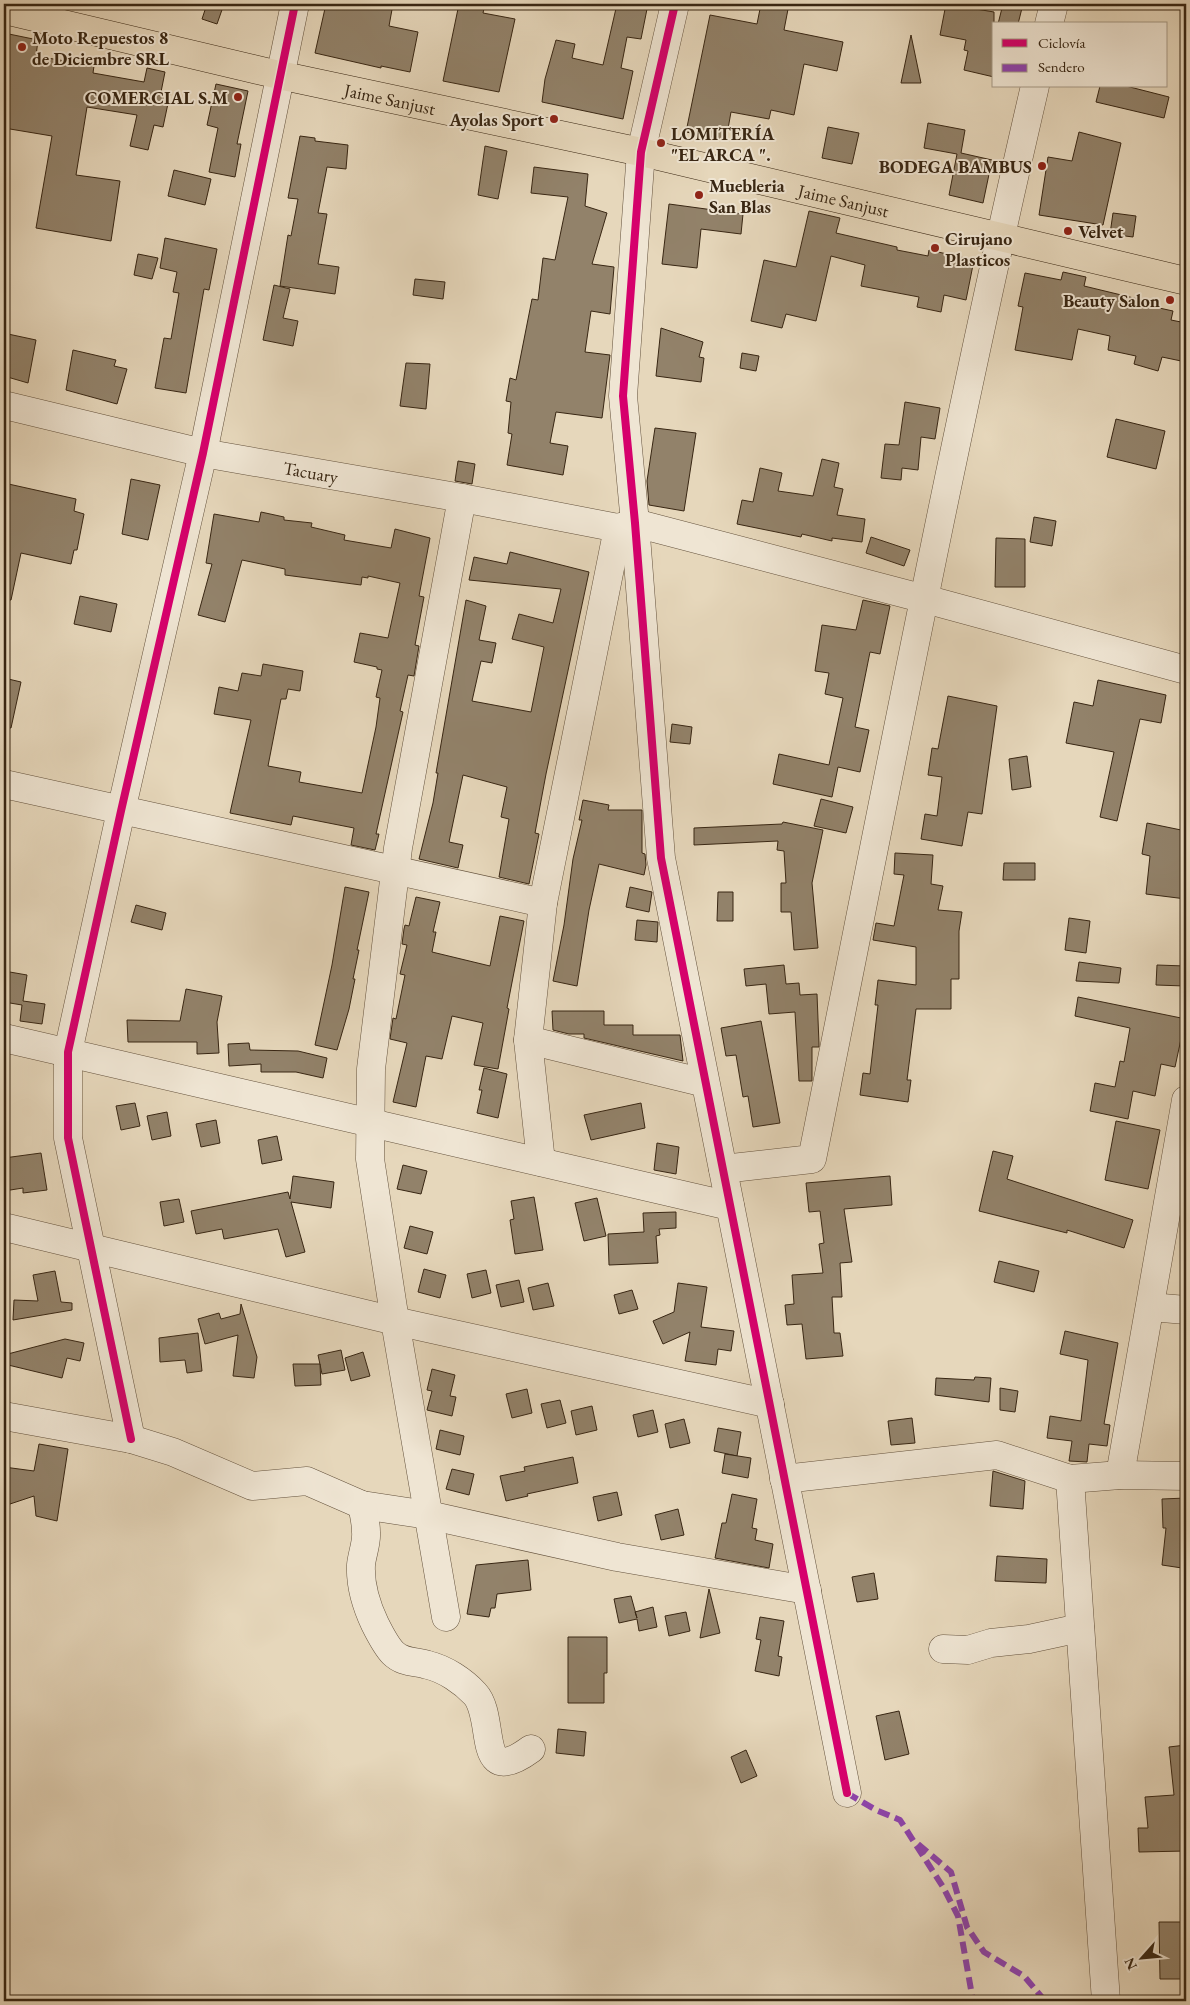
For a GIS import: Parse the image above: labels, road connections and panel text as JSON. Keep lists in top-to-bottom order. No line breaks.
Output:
{"streets":{"main road":["Jaime Sanjust"],"street":["Tacuary"]},"places":["Moto Repuestos 8 de Diciembre SRL","COMERCIAL S.M","Ayolas Sport","LOMITERÍA \"EL ARCA \".","BODEGA BAMBUS","Muebleria San Blas","Velvet","Cirujano Plasticos","Beauty Salon"],"legend":["Ciclovía","Sendero"],"north":"bottom left"}
